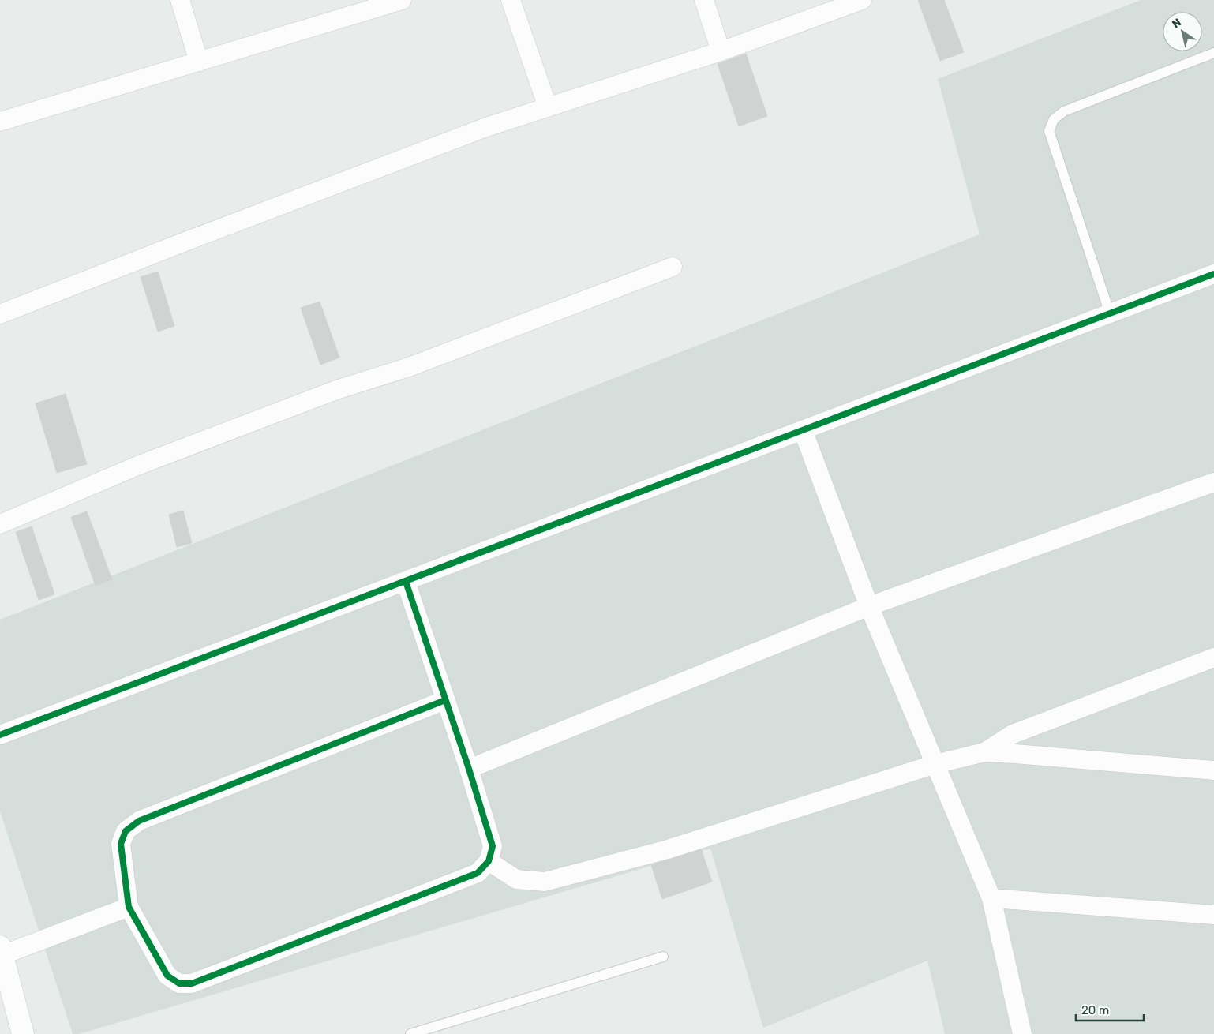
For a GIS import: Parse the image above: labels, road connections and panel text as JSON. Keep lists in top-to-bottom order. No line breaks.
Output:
{"scale_bar":"20 m","north":"top left"}
